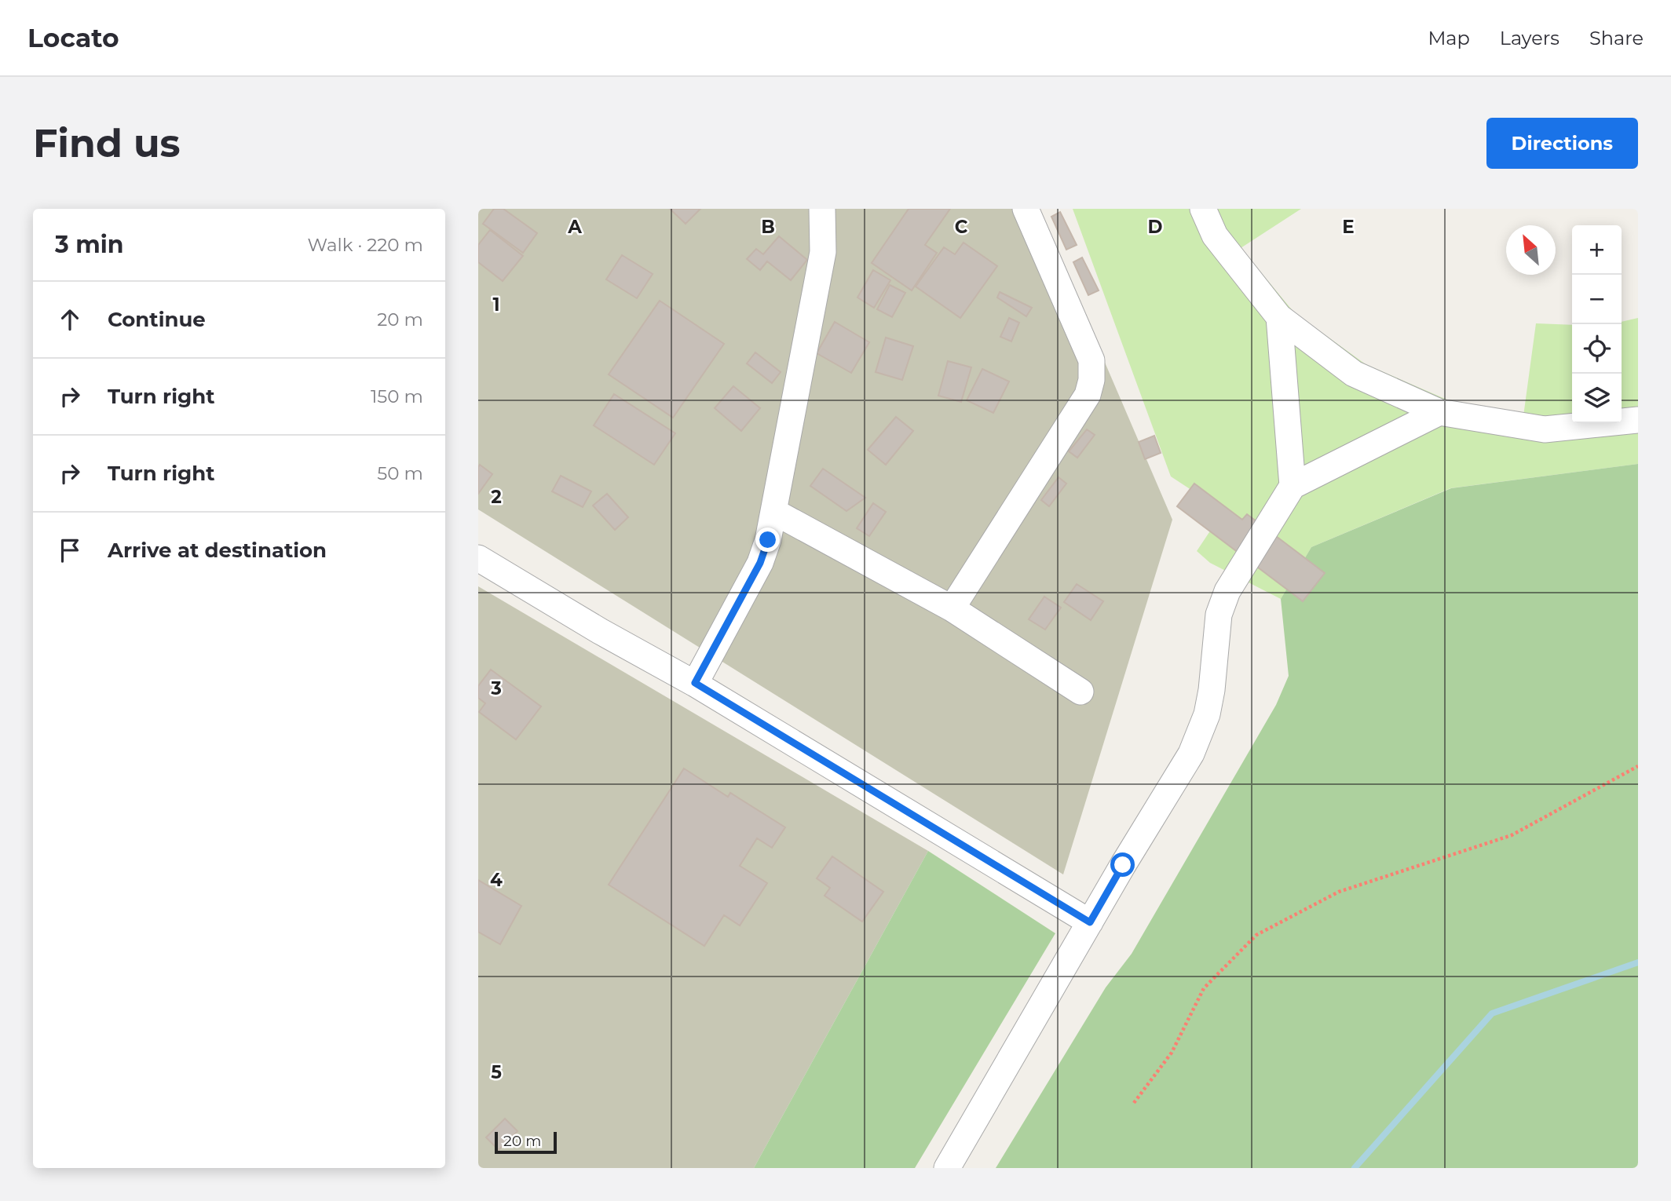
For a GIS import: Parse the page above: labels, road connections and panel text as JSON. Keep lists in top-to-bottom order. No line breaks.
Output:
{"scale_bar":"20 m","north":"top left","page":{"header":"Locato","nav":["Map","Layers","Share"],"buttons":"Directions","title":"Find us","heading":["3 min","Walk · 220 m"],"map_buttons":["+","−"],"list":[["Continue","20 m"],["Turn right","150 m"],["Turn right","50 m"],"Arrive at destination"],"scale":"20 m"},"grid":{"columns":["A","B","C","D","E"],"rows":["1","2","3","4","5"]}}
